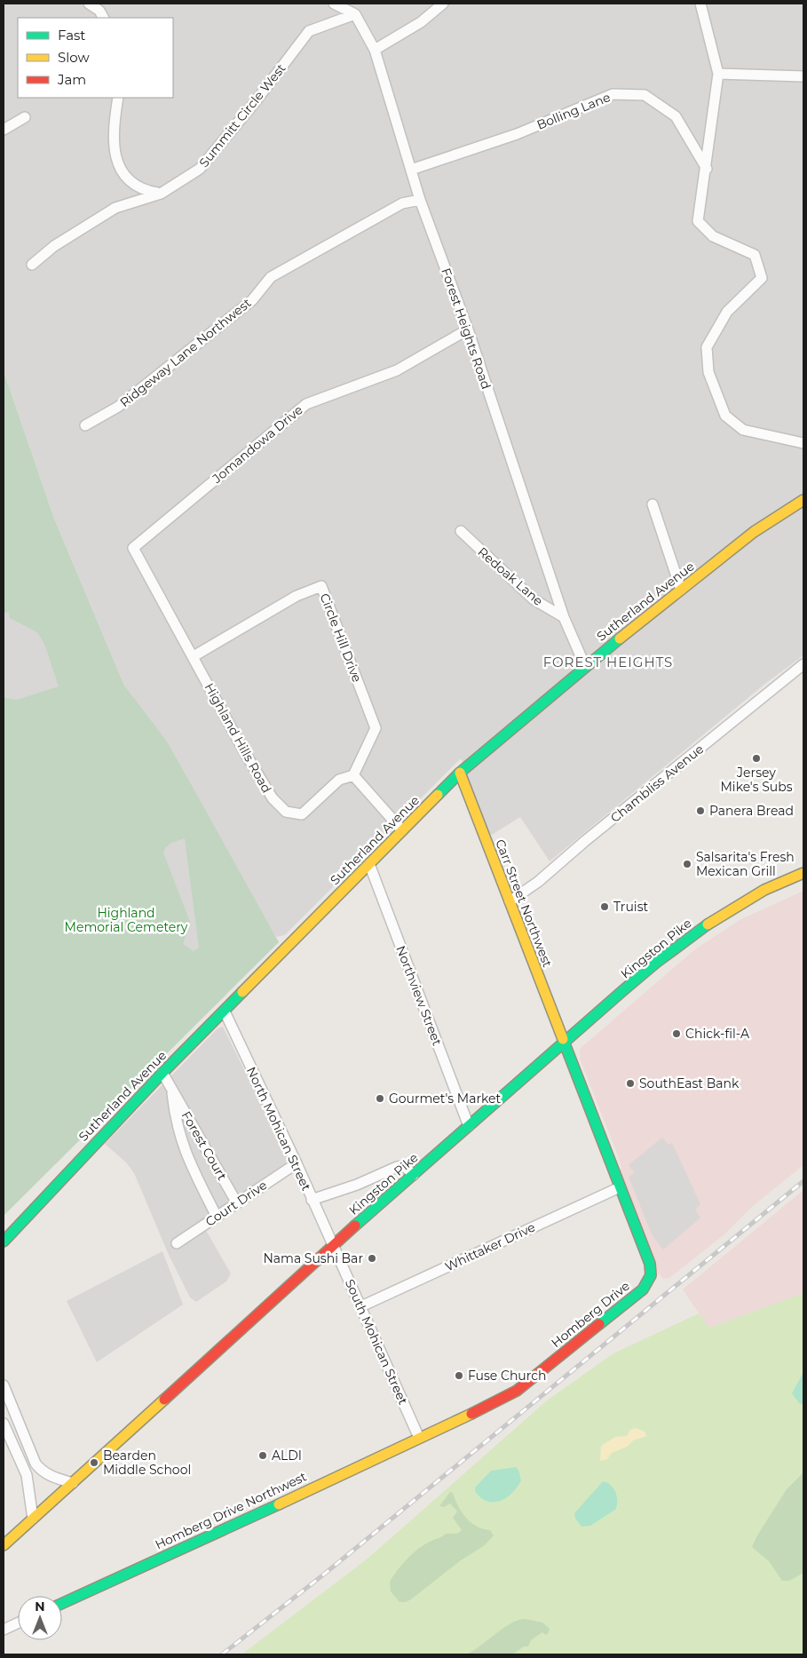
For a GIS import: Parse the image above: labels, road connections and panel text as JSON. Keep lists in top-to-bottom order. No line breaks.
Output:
{"streets":{"street":["Bolling Lane","Summitt Circle West","Forest Heights Road","Ridgeway Lane Northwest","Jomandowa Drive","Redoak Lane","Sutherland Avenue","Circle Hill Drive","Highland Hills Road","Chambliss Avenue","Carr Street Northwest","Kingston Pike","Northview Street","North Mohican Street","Forest Court","Court Drive","Whittaker Drive","Homberg Drive","South Mohican Street","Homberg Drive Northwest"]},"crossings":[["Bolling Lane","Forest Heights Road"],["Summitt Circle West","Forest Heights Road"],["Forest Heights Road","Ridgeway Lane Northwest"],["Forest Heights Road","Jomandowa Drive"],["Forest Heights Road","Redoak Lane"],["Forest Heights Road","Sutherland Avenue"],["Jomandowa Drive","Highland Hills Road"],["Sutherland Avenue","Carr Street Northwest"],["Sutherland Avenue","Northview Street"],["Sutherland Avenue","North Mohican Street"],["Sutherland Avenue","Forest Court"],["Circle Hill Drive","Highland Hills Road"],["Chambliss Avenue","Carr Street Northwest"],["Carr Street Northwest","Kingston Pike"],["Carr Street Northwest","Homberg Drive"],["Kingston Pike","Northview Street"],["Kingston Pike","North Mohican Street"],["Kingston Pike","Homberg Drive"],["Kingston Pike","South Mohican Street"],["North Mohican Street","Court Drive"],["North Mohican Street","South Mohican Street"],["Forest Court","Court Drive"],["Whittaker Drive","Homberg Drive"],["Whittaker Drive","South Mohican Street"],["Homberg Drive","South Mohican Street"],["Homberg Drive","Homberg Drive Northwest"],["South Mohican Street","Homberg Drive Northwest"]],"districts":["FOREST HEIGHTS"],"parks":["Highland Memorial Cemetery"],"places":["Jersey Mike's Subs","Panera Bread","Salsarita's Fresh Mexican Grill","Truist","Chick-fil-A","SouthEast Bank","Gourmet's Market","Nama Sushi Bar","Fuse Church","ALDI","Bearden Middle School"],"legend":["Fast","Slow","Jam"],"north":"top"}
